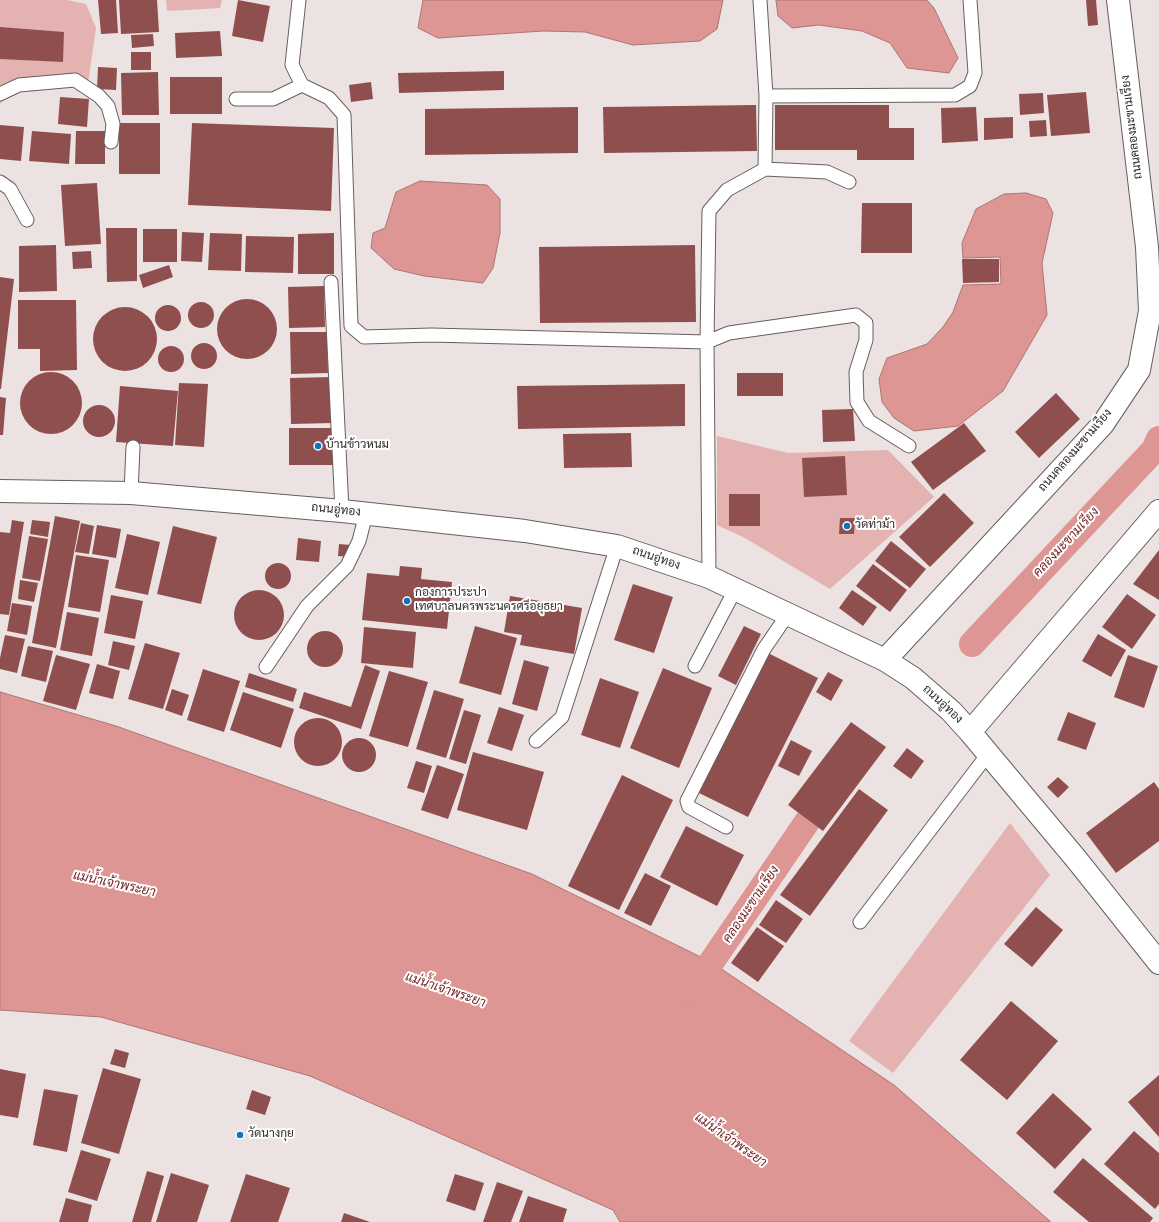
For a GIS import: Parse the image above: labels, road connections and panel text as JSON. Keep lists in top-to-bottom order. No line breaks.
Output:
{"streets":{"main road":["ถนนคลองมะขามเรียง","ถนนอู่ทอง"]},"crossings":[["ถนนคลองมะขามเรียง","ถนนอู่ทอง"]],"water":["คลองมะขามเรียง","แม่น้ำเจ้าพระยา"],"places":["บ้านข้าวหนม","วัดท่าม้า","กองการประปา เทศบาลนครพระนครศรีอยุธยา","วัดนางกุย"]}
